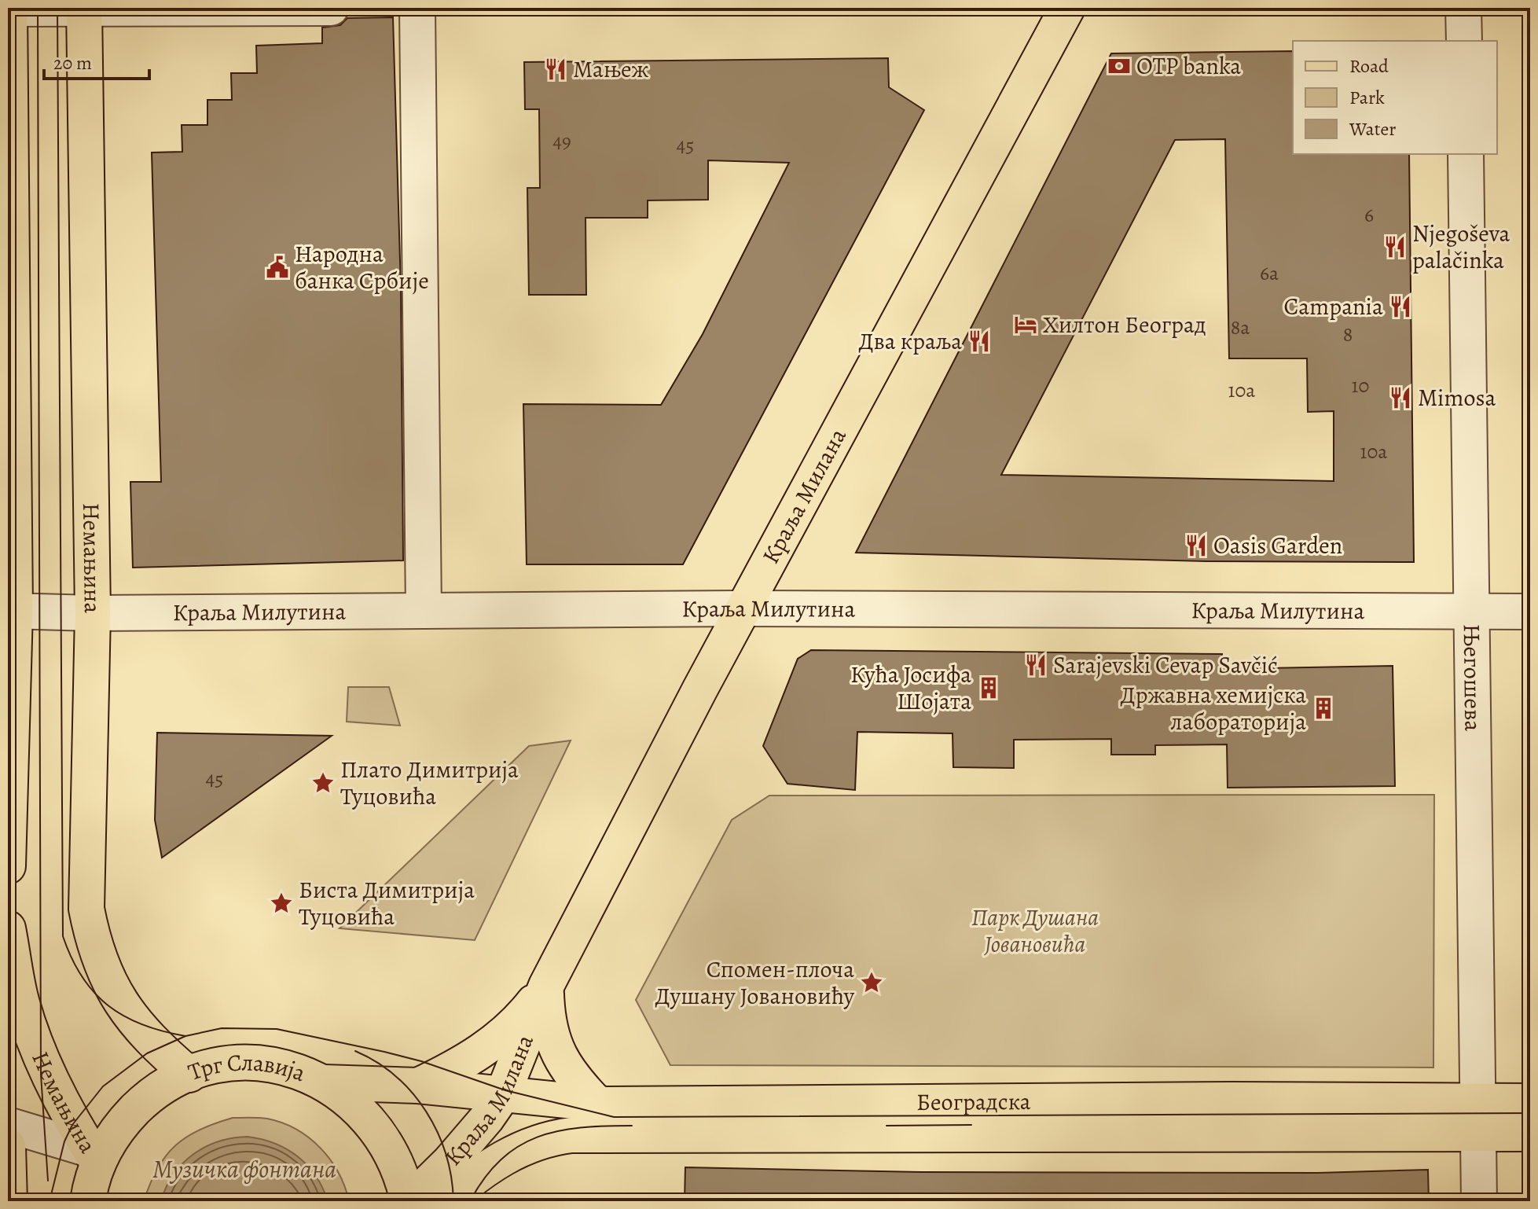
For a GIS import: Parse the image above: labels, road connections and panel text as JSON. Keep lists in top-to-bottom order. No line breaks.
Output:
{"streets":{"main road":["Краља Милана","Немањина","Трг Славија","Београдска"],"street":["Краља Милутина","Његошева"]},"crossings":[["Краља Милана","Краља Милутина"],["Краља Милана","Трг Славија"],["Краља Милана","Београдска"],["Немањина","Краља Милутина"],["Немањина","Трг Славија"],["Краља Милутина","Његошева"],["Његошева","Београдска"]],"water":["Музичка фонтана"],"parks":["Парк Душана Јовановића"],"places":{"bank":["OTP banka"],"restaurant":["Мањеж","Njegoševa palačinka","Campania","Два краља","Mimosa","Oasis Garden","Sarajevski Cevap Savčić"],"public building":["Народна банка Србије"],"hotel":["Хилтон Београд"],"building":["Кућа Јосифа Шојата","Државна хемијска лабораторија"],"place":["Плато Димитрија Туцовића","Биста Димитрија Туцовића","Спомен-плоча Душану Јовановићу"]},"house_numbers":["49","45","6","6a","8a","8","10","10a","10a","45"],"legend":["Road","Park","Water"],"scale_bar":"20 m"}
